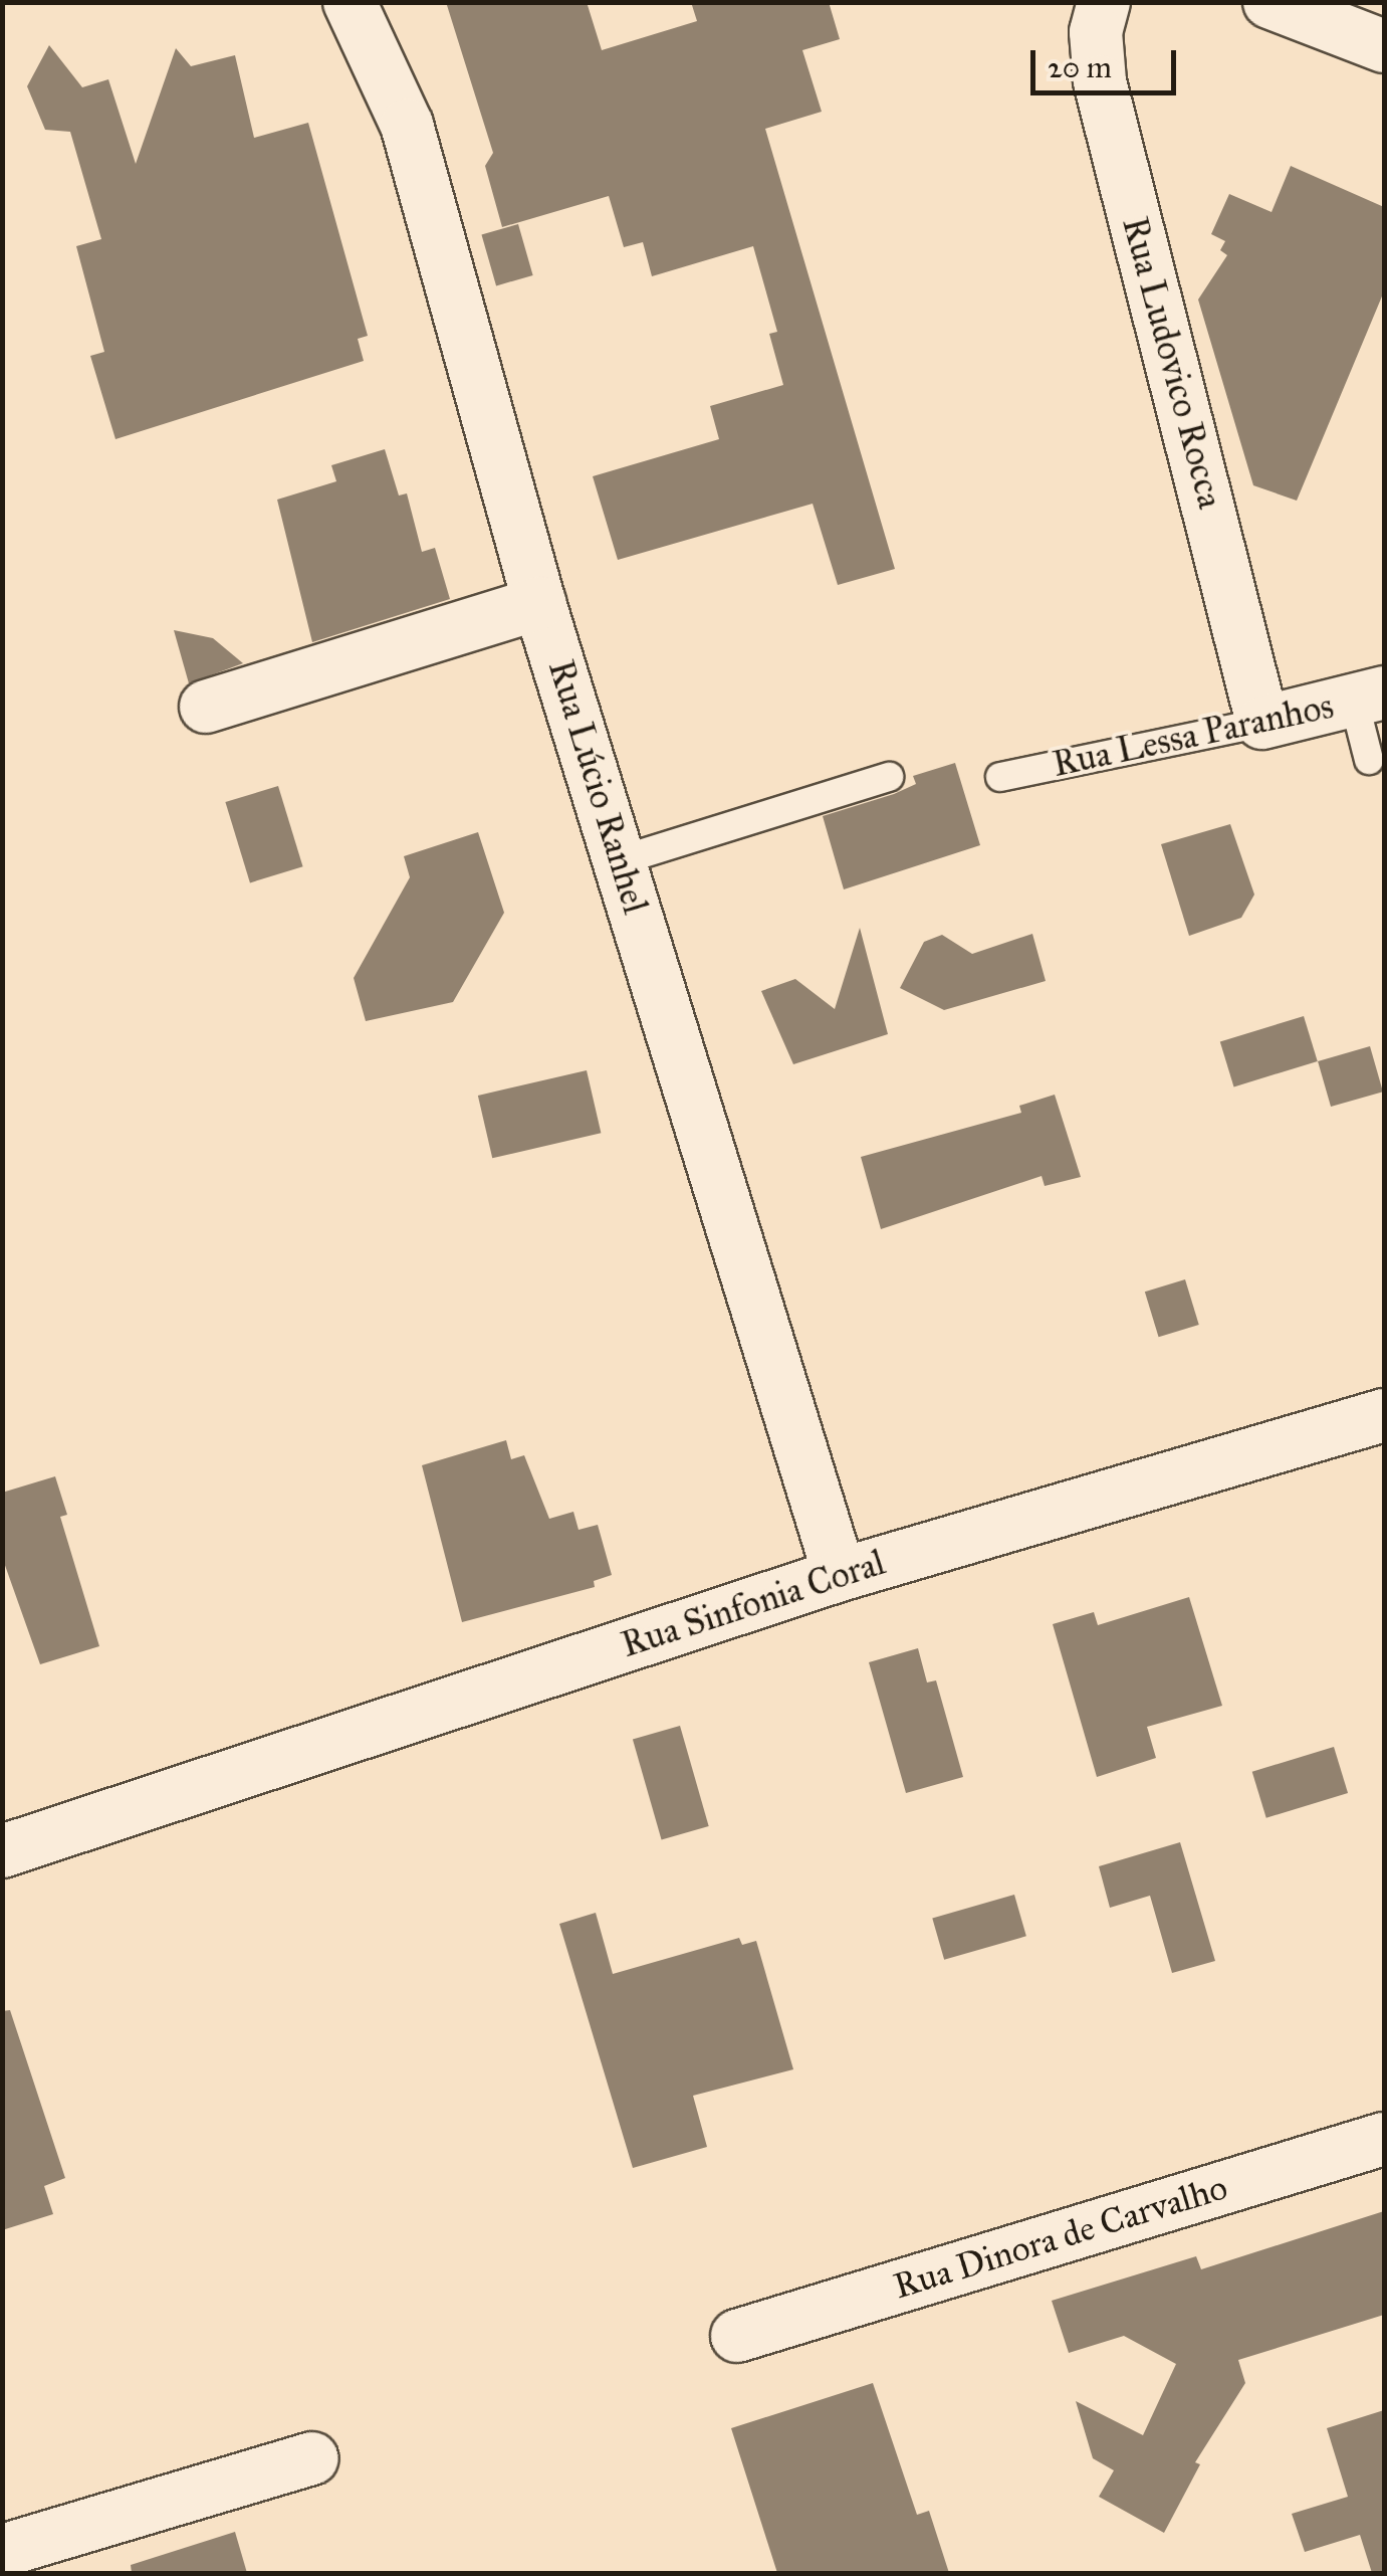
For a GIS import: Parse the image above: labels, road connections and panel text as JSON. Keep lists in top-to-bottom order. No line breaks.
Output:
{"streets":{"street":["Rua Ludovico Rocca","Rua Lessa Paranhos","Rua Lúcio Ranhel","Rua Sinfonia Coral","Rua Dinora de Carvalho"]},"crossings":[["Rua Ludovico Rocca","Rua Lessa Paranhos"],["Rua Lúcio Ranhel","Rua Sinfonia Coral"]],"scale_bar":"20 m"}
